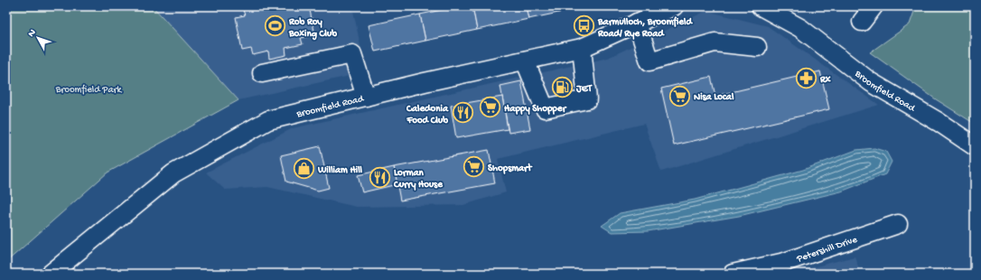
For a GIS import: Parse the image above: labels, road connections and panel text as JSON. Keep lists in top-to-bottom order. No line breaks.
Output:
{"streets":{"street":["Broomfield Road","Petershill Drive"]},"parks":["Broomfield Park"],"places":{"sports":["Rob Roy Boxing Club"],"bus stop":["Barmulloch, Broomfield Road/ Rye Road"],"pharmacy":["Rx"],"fuel station":["JET"],"supermarket":["Nisa Local","Happy Shopper","Shopsmart"],"restaurant":["Caledonia Food Club","Lorman Curry House"],"shop":["William Hill"]},"north":"top left"}
